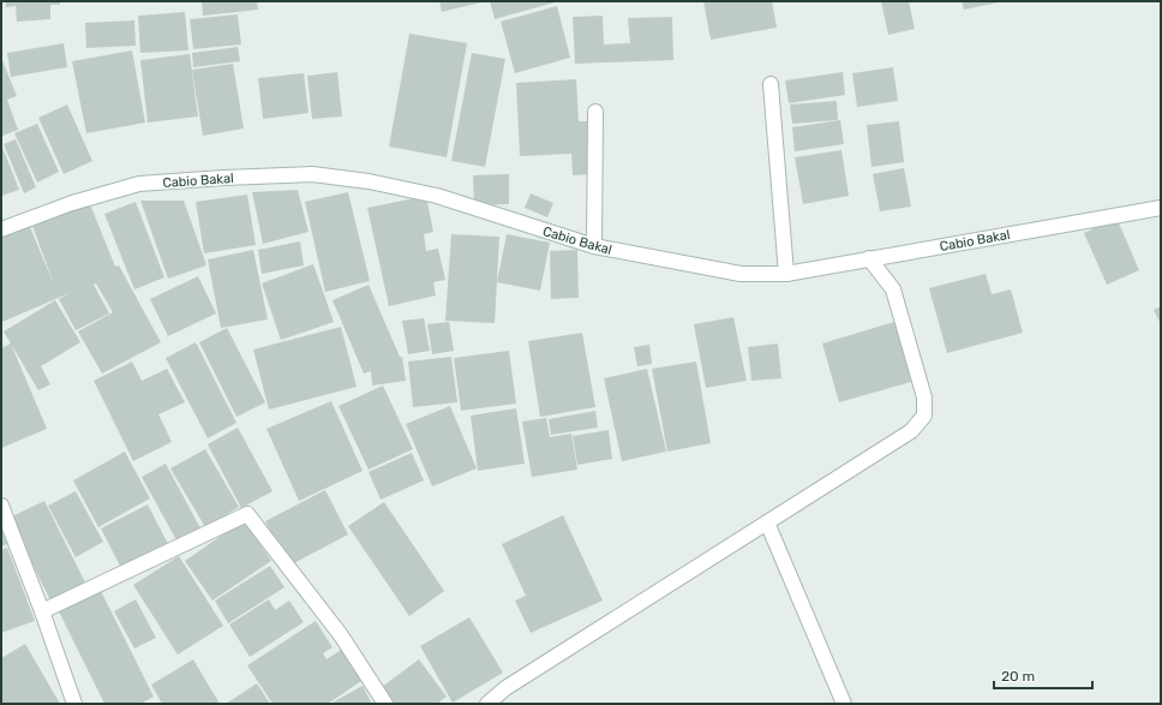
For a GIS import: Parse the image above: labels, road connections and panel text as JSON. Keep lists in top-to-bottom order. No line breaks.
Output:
{"streets":{"street":["Cabio Bakal"]},"scale_bar":"20 m"}
